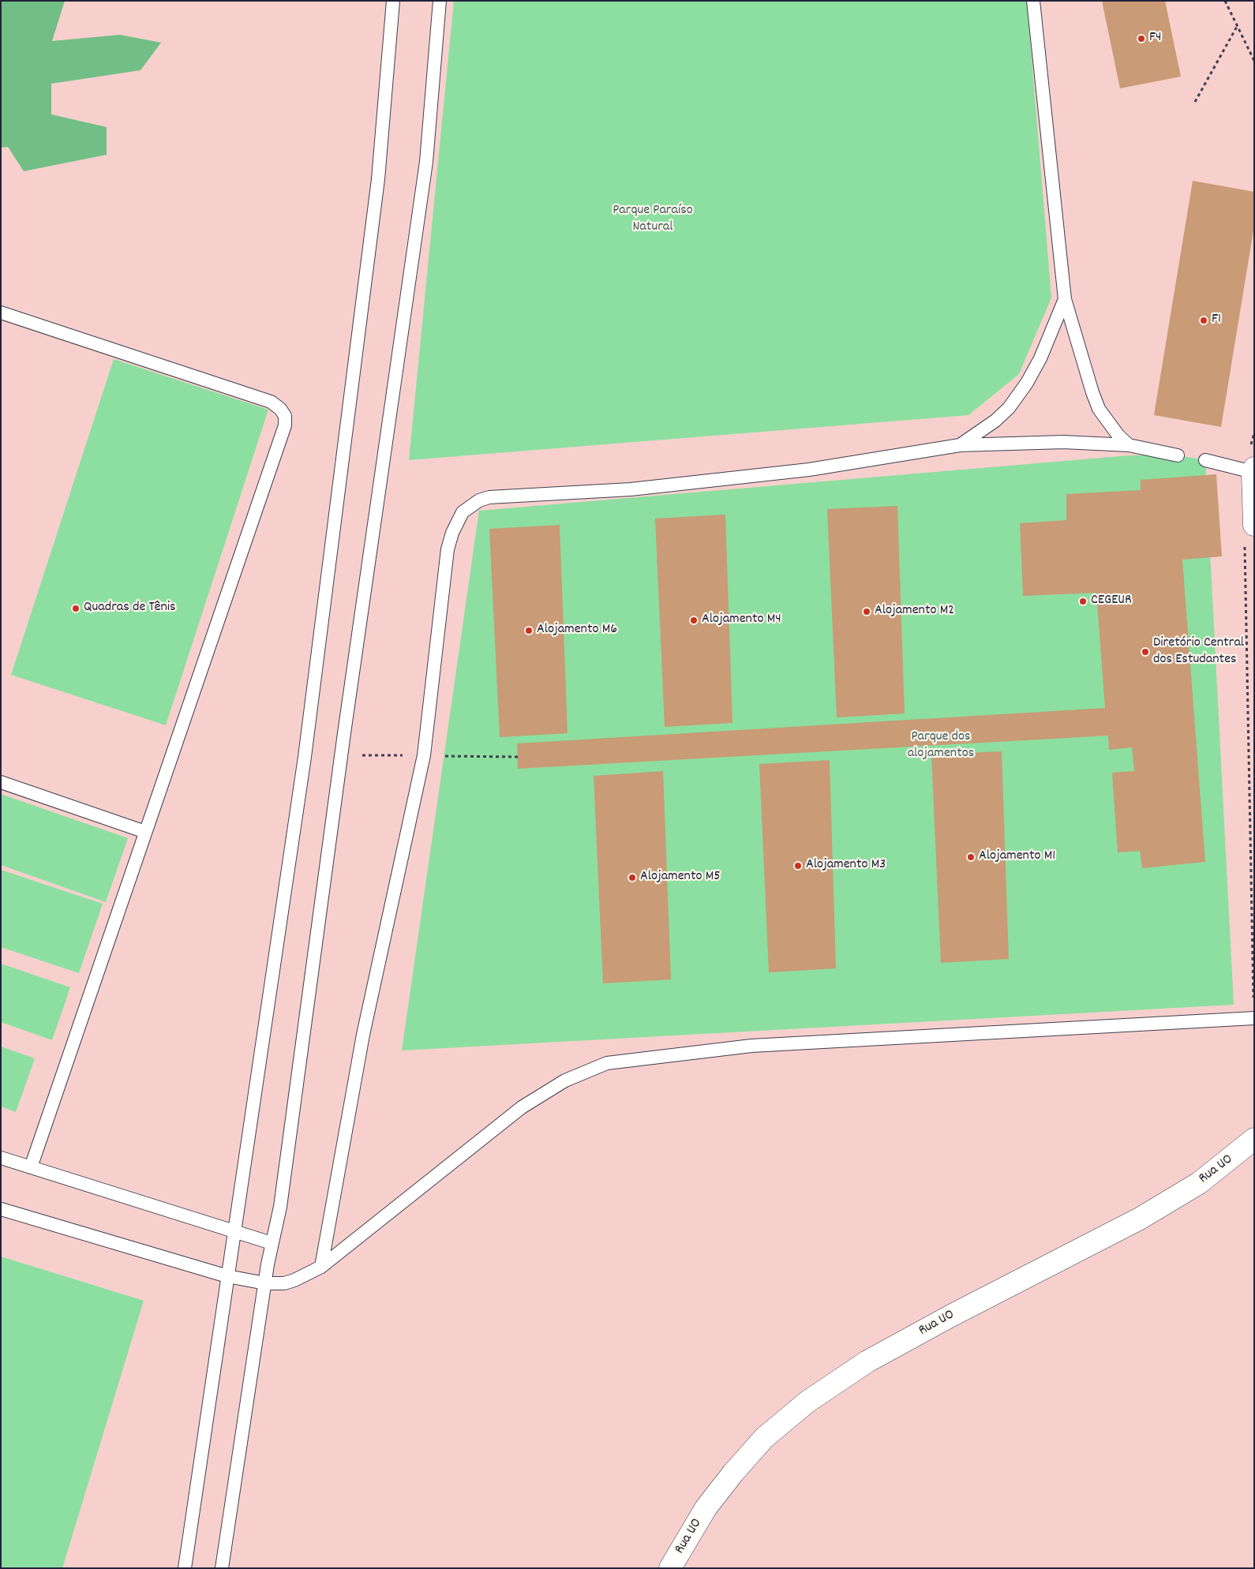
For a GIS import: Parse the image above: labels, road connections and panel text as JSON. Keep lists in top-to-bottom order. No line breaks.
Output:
{"streets":{"street":["Rua UO"]},"parks":["Parque Paraíso Natural","Parque dos alojamentos"],"places":["F4","F1","CEGEUR","Quadras de Tênis","Alojamento M2","Alojamento M4","Alojamento M6","Diretório Central dos Estudantes","Alojamento M1","Alojamento M3","Alojamento M5"]}
